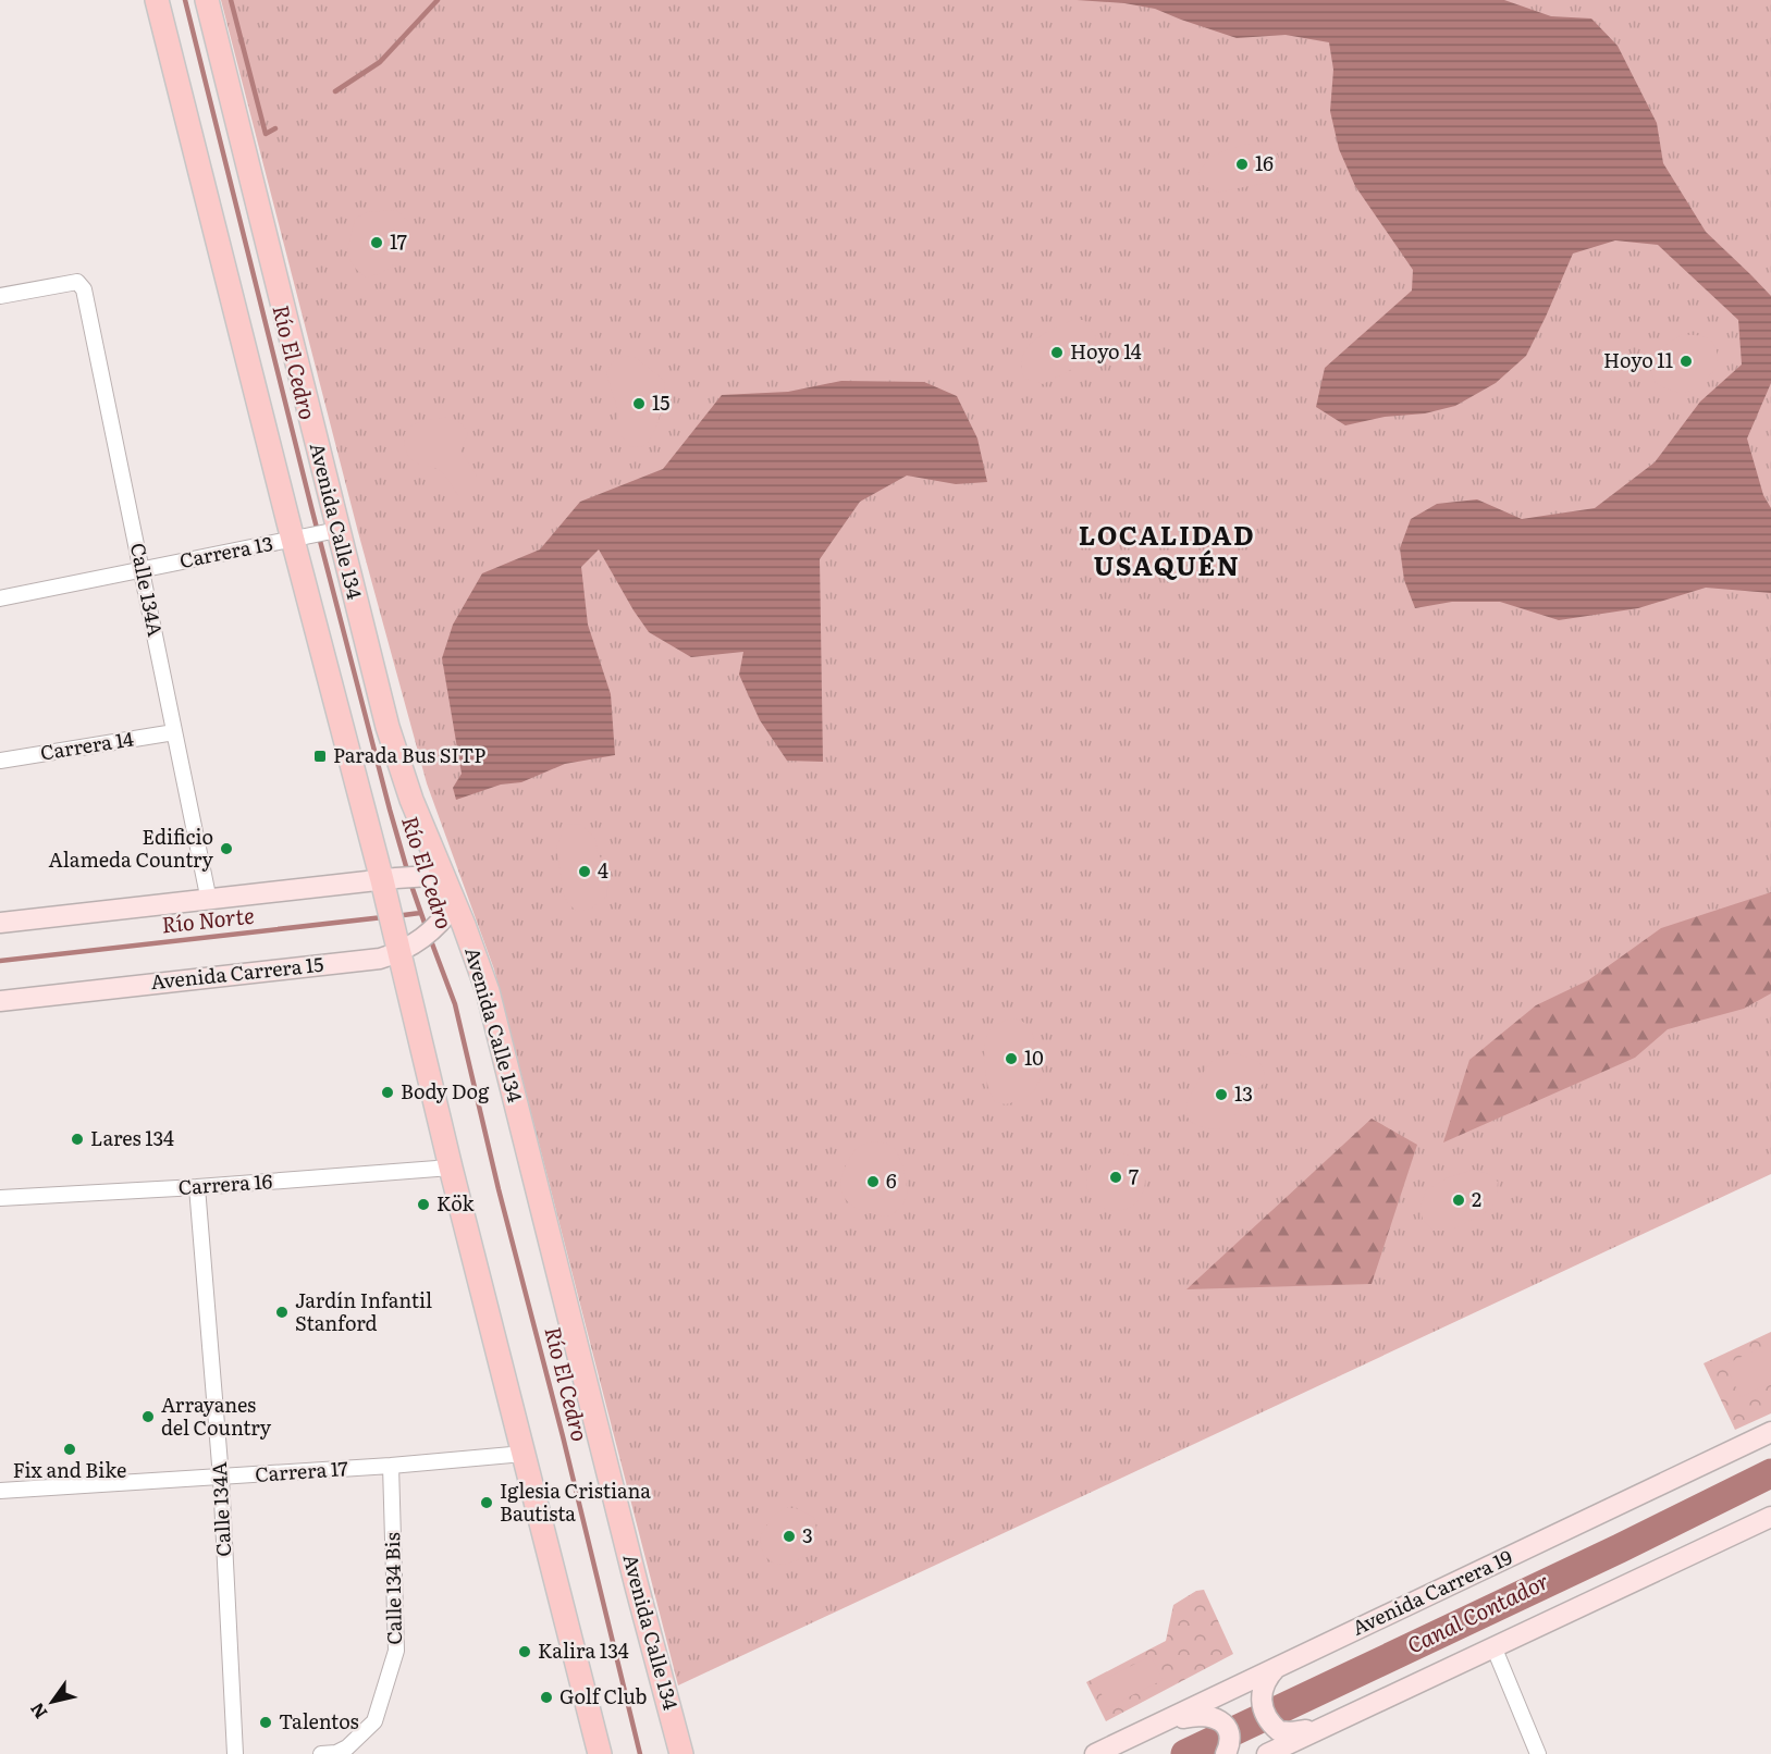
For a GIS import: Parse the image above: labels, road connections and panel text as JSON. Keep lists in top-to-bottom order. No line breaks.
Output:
{"streets":{"main road":["Avenida Calle 134","Avenida Carrera 15","Avenida Carrera 19"],"street":["Carrera 13","Calle 134A","Carrera 14","Carrera 16","Carrera 17","Calle 134 Bis"]},"crossings":[["Avenida Calle 134","Carrera 13"],["Avenida Calle 134","Avenida Carrera 15"],["Avenida Calle 134","Carrera 16"],["Avenida Calle 134","Carrera 17"],["Carrera 13","Calle 134A"],["Calle 134A","Carrera 14"],["Calle 134A","Carrera 16"],["Calle 134A","Carrera 17"],["Carrera 17","Calle 134 Bis"]],"districts":["LOCALIDAD USAQUÉN"],"water":["Río El Cedro","Río Norte","Canal Contador"],"places":{"other":["16","17","Hoyo 14","Hoyo 11","15","Edificio Alameda Country","4","10","Body Dog","13","Lares 134","7","6","2","Kök","Jardín Infantil Stanford","Arrayanes del Country","Fix and Bike","Iglesia Cristiana Bautista","3","Kalira 134","Golf Club","Talentos"],"transit":["Parada Bus SITP"]},"north":"bottom left"}
